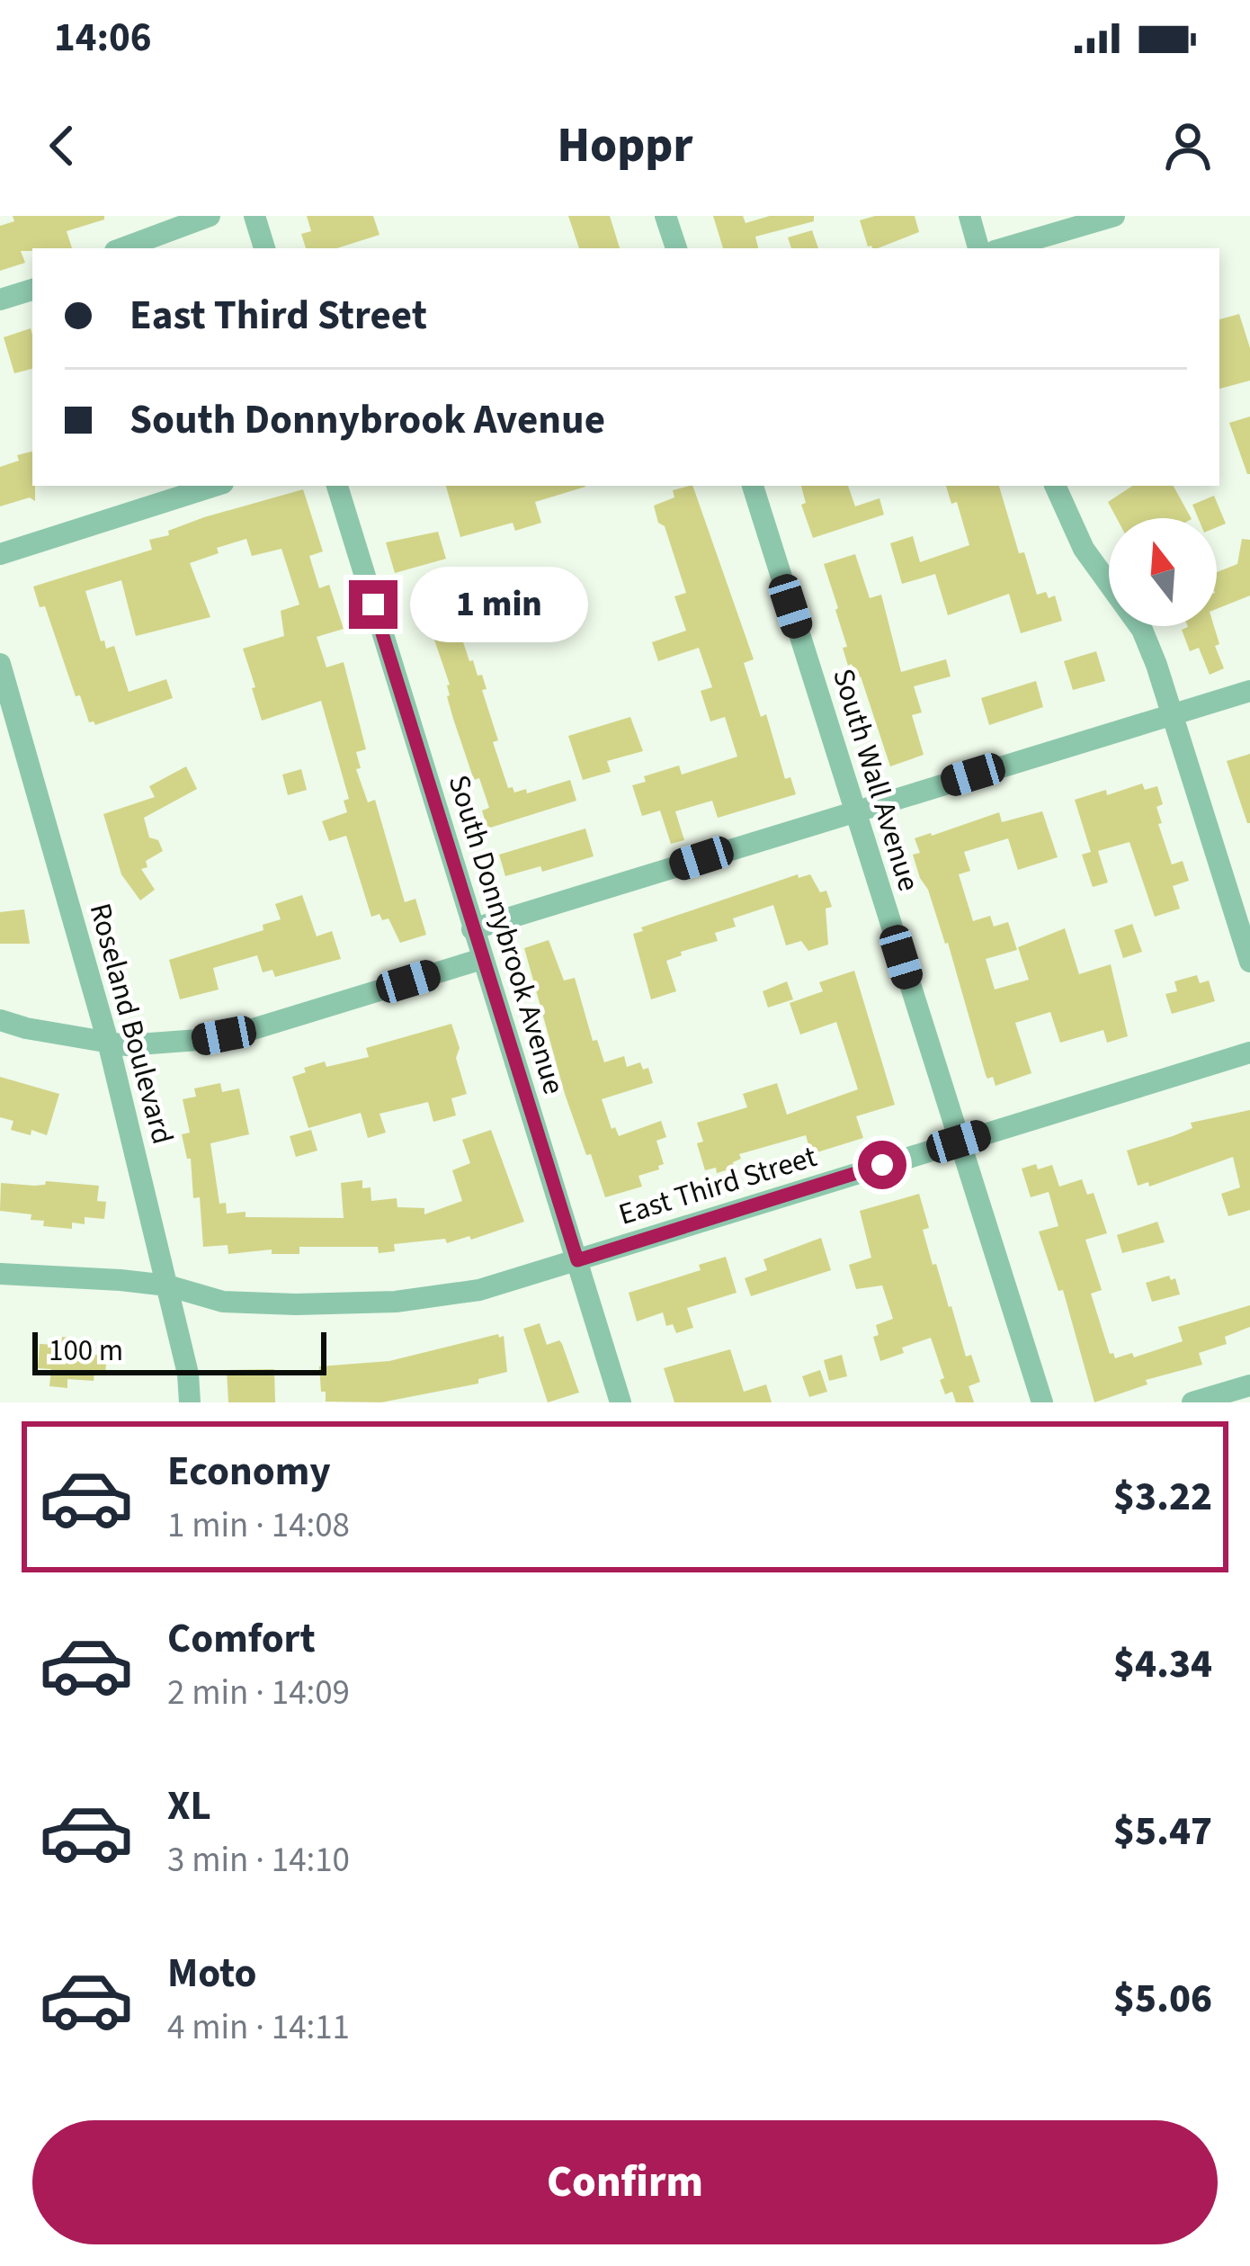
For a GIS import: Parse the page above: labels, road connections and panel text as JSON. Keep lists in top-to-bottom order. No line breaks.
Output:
{"streets":{"street":["South Wall Avenue","South Donnybrook Avenue","Roseland Boulevard","East Third Street"]},"crossings":[["South Wall Avenue","East Third Street"],["South Donnybrook Avenue","East Third Street"],["Roseland Boulevard","East Third Street"]],"scale_bar":"100 m","north":"top","page":{"status":"14:06","header":"Hoppr","banner":["East Third Street","South Donnybrook Avenue"],"bubble":"1 min","scale":"100 m","list":[{"name":"Economy","note":"1 min · 14:08","value":"$3.22"},{"name":"Comfort","note":"2 min · 14:09","value":"$4.34"},{"name":"XL","note":"3 min · 14:10","value":"$5.47"},{"name":"Moto","note":"4 min · 14:11","value":"$5.06"}],"buttons":"Confirm"}}
